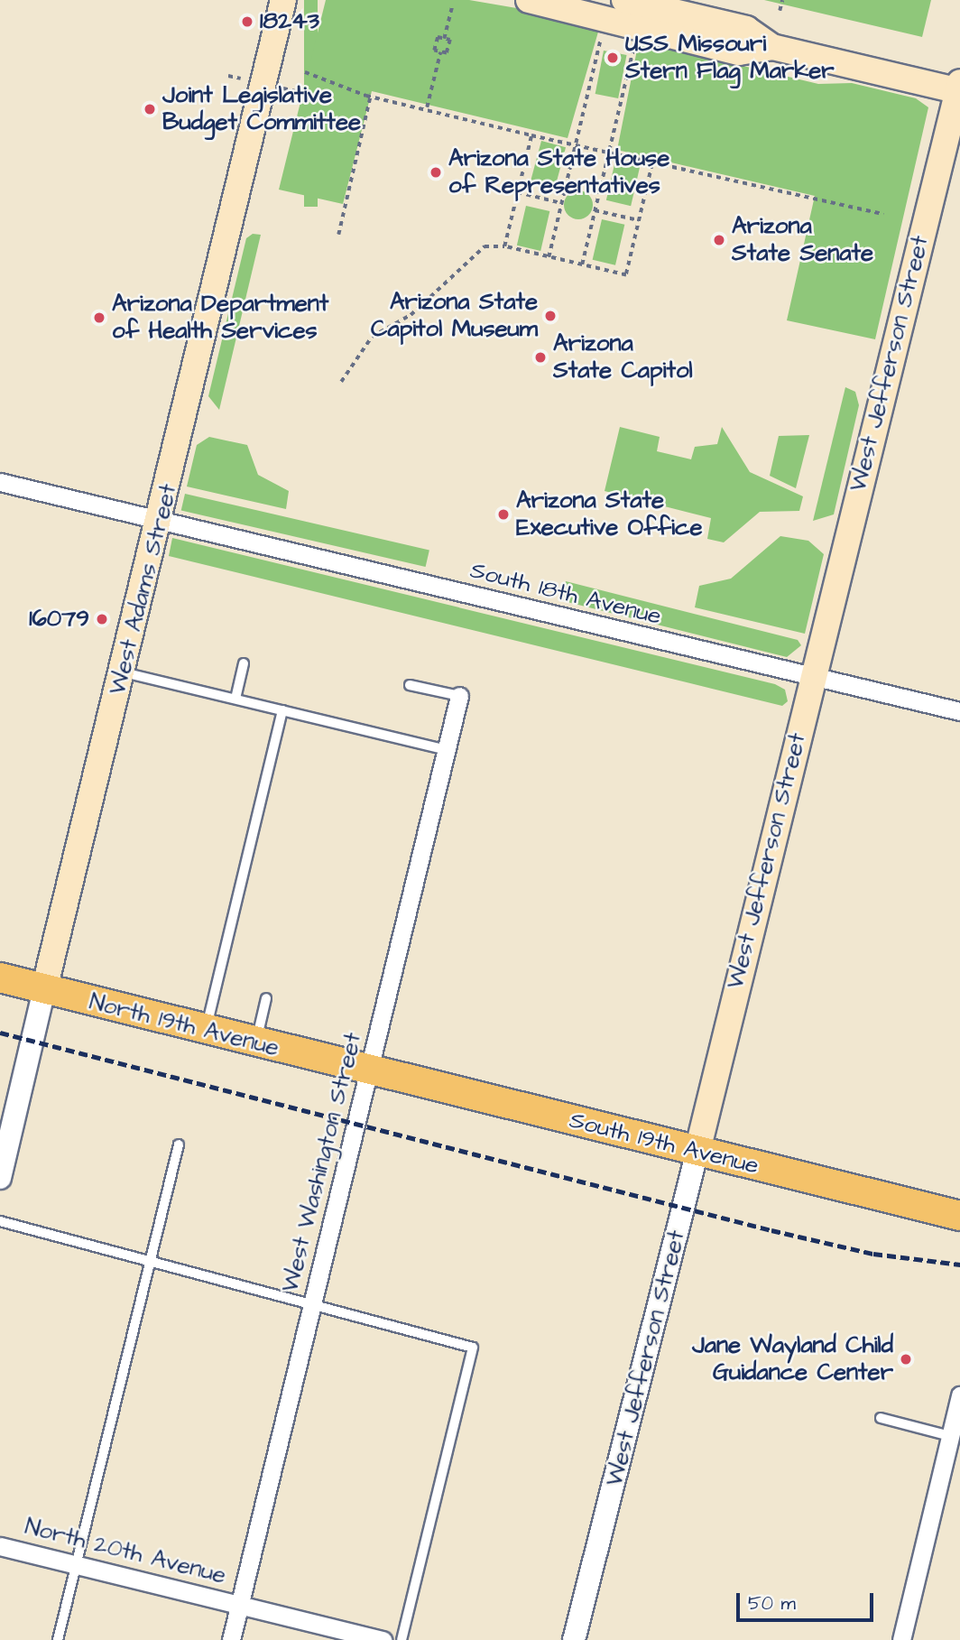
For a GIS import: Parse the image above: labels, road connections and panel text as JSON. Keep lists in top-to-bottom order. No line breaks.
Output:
{"streets":{"main road":["West Jefferson Street","West Adams Street","North 19th Avenue","South 19th Avenue"],"street":["South 18th Avenue","West Washington Street","North 20th Avenue"]},"crossings":[["West Jefferson Street","South 18th Avenue"],["West Jefferson Street","South 19th Avenue"],["West Adams Street","South 18th Avenue"],["West Adams Street","North 19th Avenue"],["North 19th Avenue","South 19th Avenue"],["North 19th Avenue","West Washington Street"],["South 19th Avenue","West Washington Street"],["West Washington Street","North 20th Avenue"]],"places":["18243","USS Missouri Stern Flag Marker","Joint Legislative Budget Committee","Arizona State House of Representatives","Arizona State Senate","Arizona State Capitol Museum","Arizona Department of Health Services","Arizona State Capitol","Arizona State Executive Office","16079","Jane Wayland Child Guidance Center"],"scale_bar":"50 m"}
